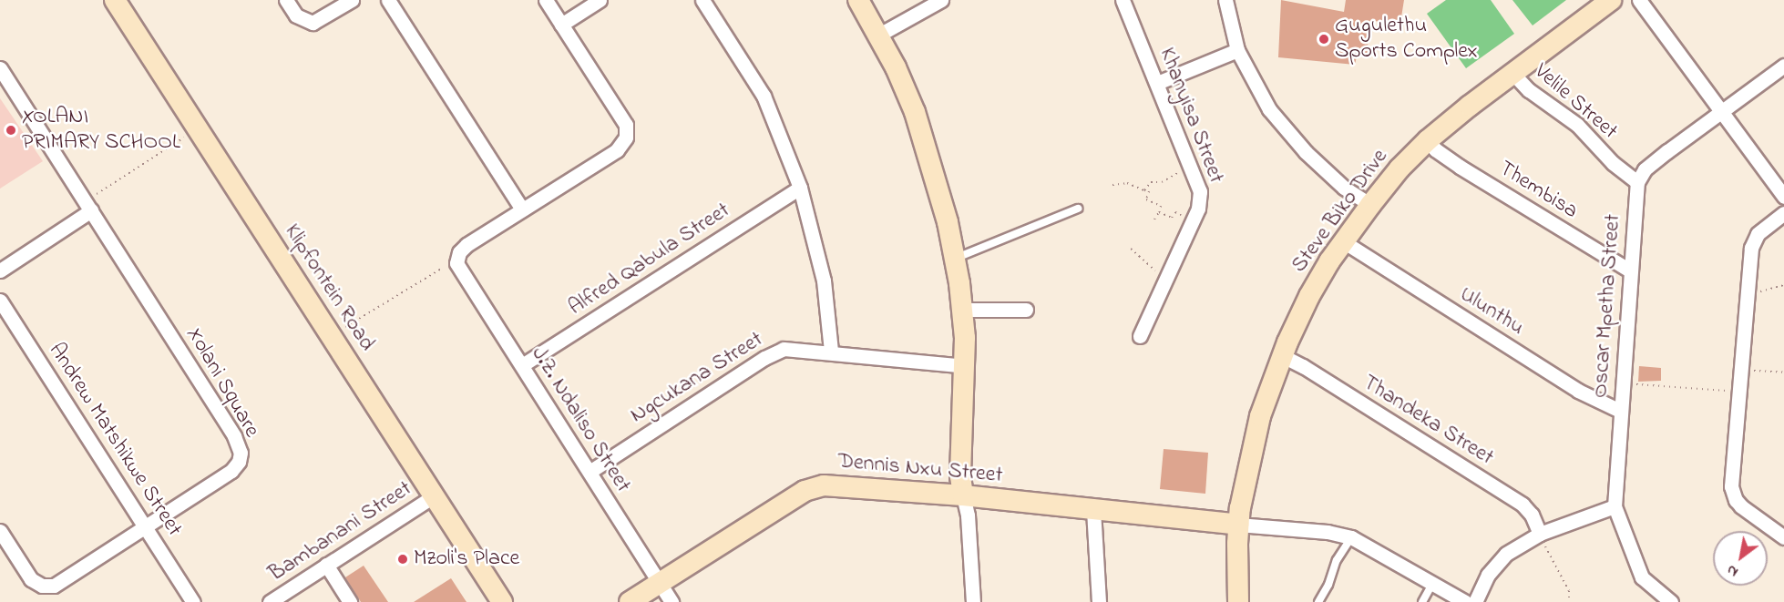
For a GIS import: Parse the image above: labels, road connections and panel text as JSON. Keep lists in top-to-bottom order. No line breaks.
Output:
{"streets":{"main road":["Steve Biko Drive","Klipfontein Road","Dennis Nxu Street"],"street":["Velile Street","Khanyisa Street","Thembisa","Alfred Qabula Street","Oscar Mpetha Street","Ulunthu","Ngcukana Street","Xolani Square","J.Z. Ndaliso Street","Thandeka Street","Andrew Matshikwe Street","Bambanani Street"]},"crossings":[["Velile Street","Steve Biko Drive"],["Velile Street","Oscar Mpetha Street"],["Thembisa","Steve Biko Drive"],["Thembisa","Oscar Mpetha Street"],["Steve Biko Drive","Ulunthu"],["Steve Biko Drive","Thandeka Street"],["Steve Biko Drive","Dennis Nxu Street"],["Alfred Qabula Street","J.Z. Ndaliso Street"],["Klipfontein Road","Bambanani Street"],["Oscar Mpetha Street","Ulunthu"],["Ngcukana Street","J.Z. Ndaliso Street"],["Xolani Square","Andrew Matshikwe Street"],["J.Z. Ndaliso Street","Dennis Nxu Street"]],"places":["Gugulethu Sports Complex","XOLANI PRIMARY SCHOOL","Mzoli's Place"],"north":"bottom left"}
